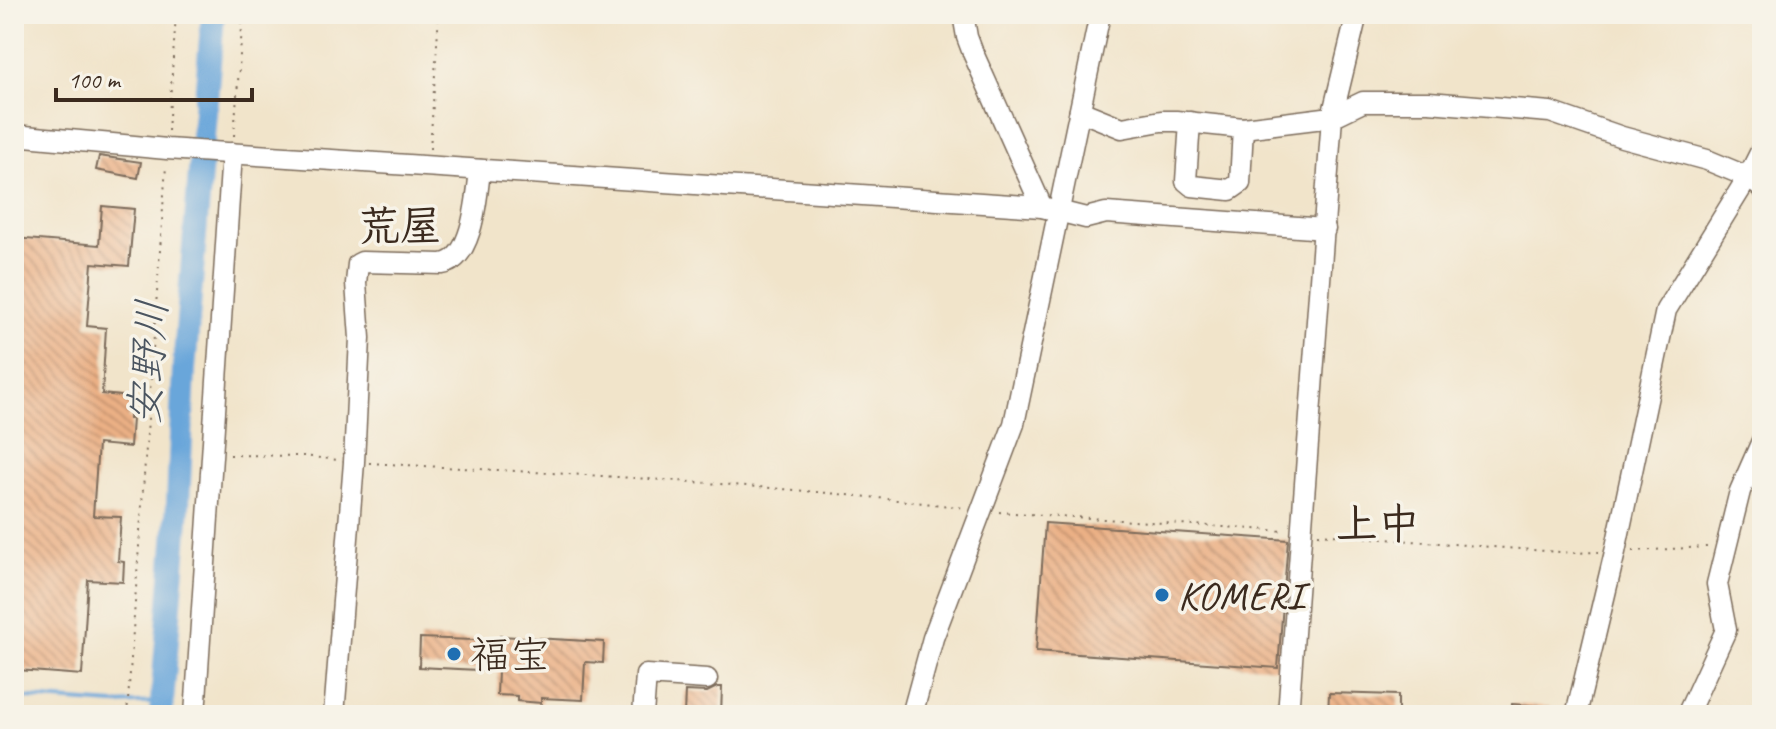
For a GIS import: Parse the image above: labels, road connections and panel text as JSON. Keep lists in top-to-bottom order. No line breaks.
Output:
{"districts":["荒屋","上中"],"water":["安野川"],"places":["KOMERI","福宝"],"scale_bar":"100 m"}
